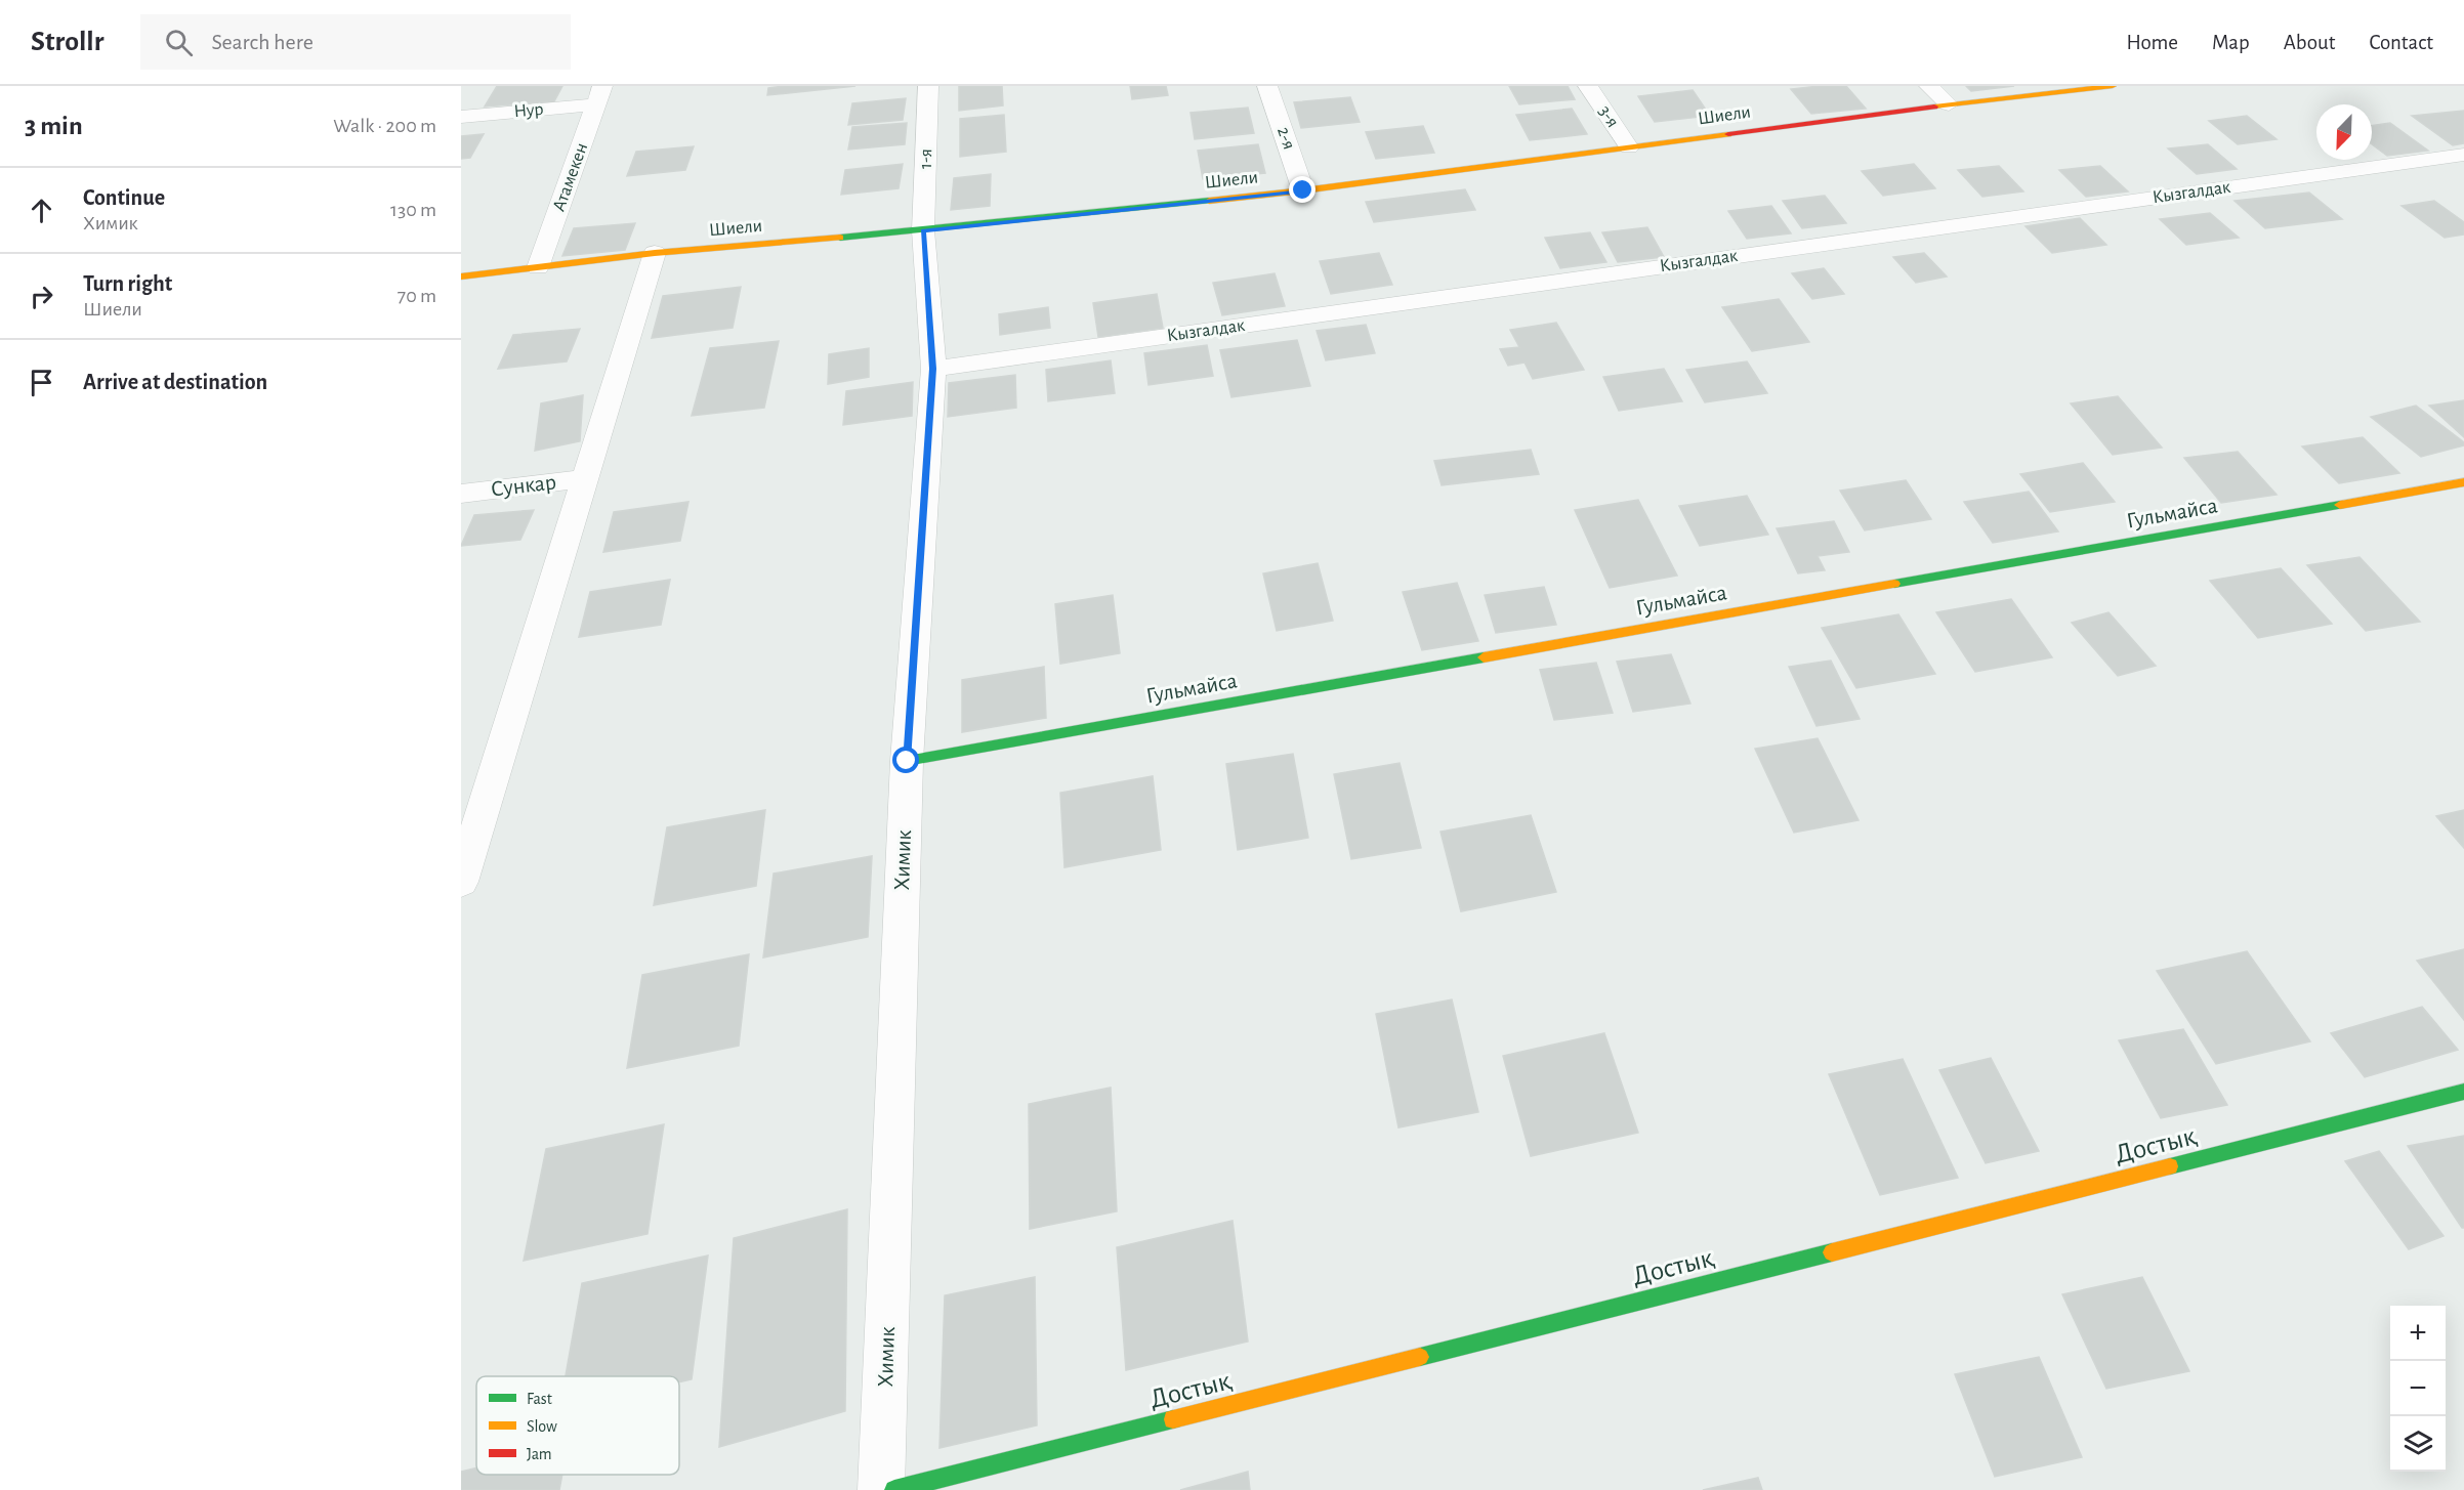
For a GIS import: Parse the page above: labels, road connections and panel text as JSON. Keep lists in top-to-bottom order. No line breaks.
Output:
{"streets":{"street":["Нур","Шиели","3-я","2-я","1-я","Атамекен","Кызгалдак","Сункар","Гульмайса","Химик","Достық"]},"crossings":[["Нур","Атамекен"],["Шиели","3-я"],["Шиели","2-я"],["Шиели","1-я"],["Шиели","Атамекен"],["Шиели","Химик"],["1-я","Химик"],["Кызгалдак","Химик"],["Гульмайса","Химик"]],"legend":["Fast","Slow","Jam"],"north":"bottom left","page":{"header":"Strollr","search":"Search here","nav":["Home","Map","About","Contact"],"heading":["3 min","Walk · 200 m"],"list":[["Continue","Химик","130 m"],["Turn right","Шиели","70 m"],"Arrive at destination"],"map_buttons":["+","−"]}}
